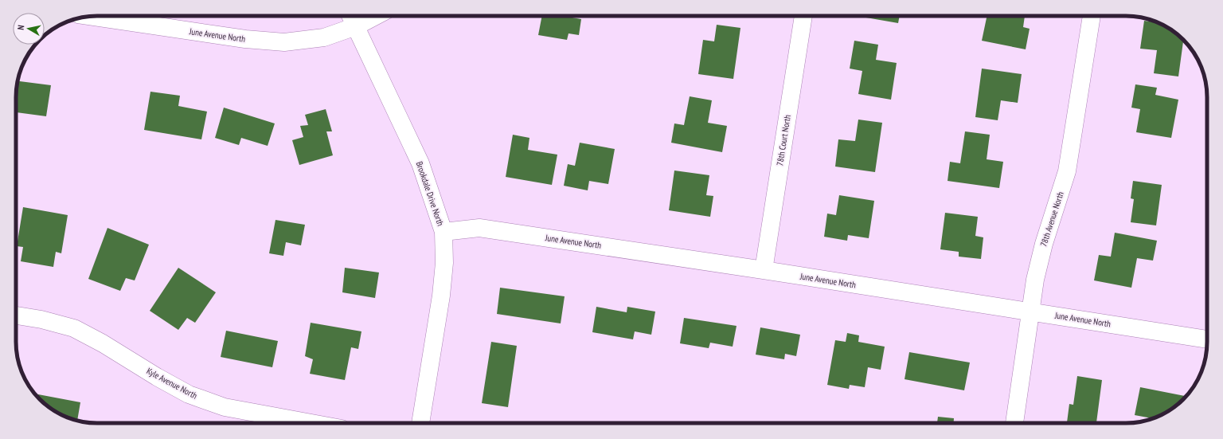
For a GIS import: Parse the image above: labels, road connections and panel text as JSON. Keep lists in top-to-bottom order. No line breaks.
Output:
{"streets":{"street":["June Avenue North","78th Court North","Brookdale Drive North","78th Avenue North","Kyle Avenue North"]},"crossings":[["June Avenue North","78th Court North"],["June Avenue North","Brookdale Drive North"],["June Avenue North","78th Avenue North"]],"north":"left"}
